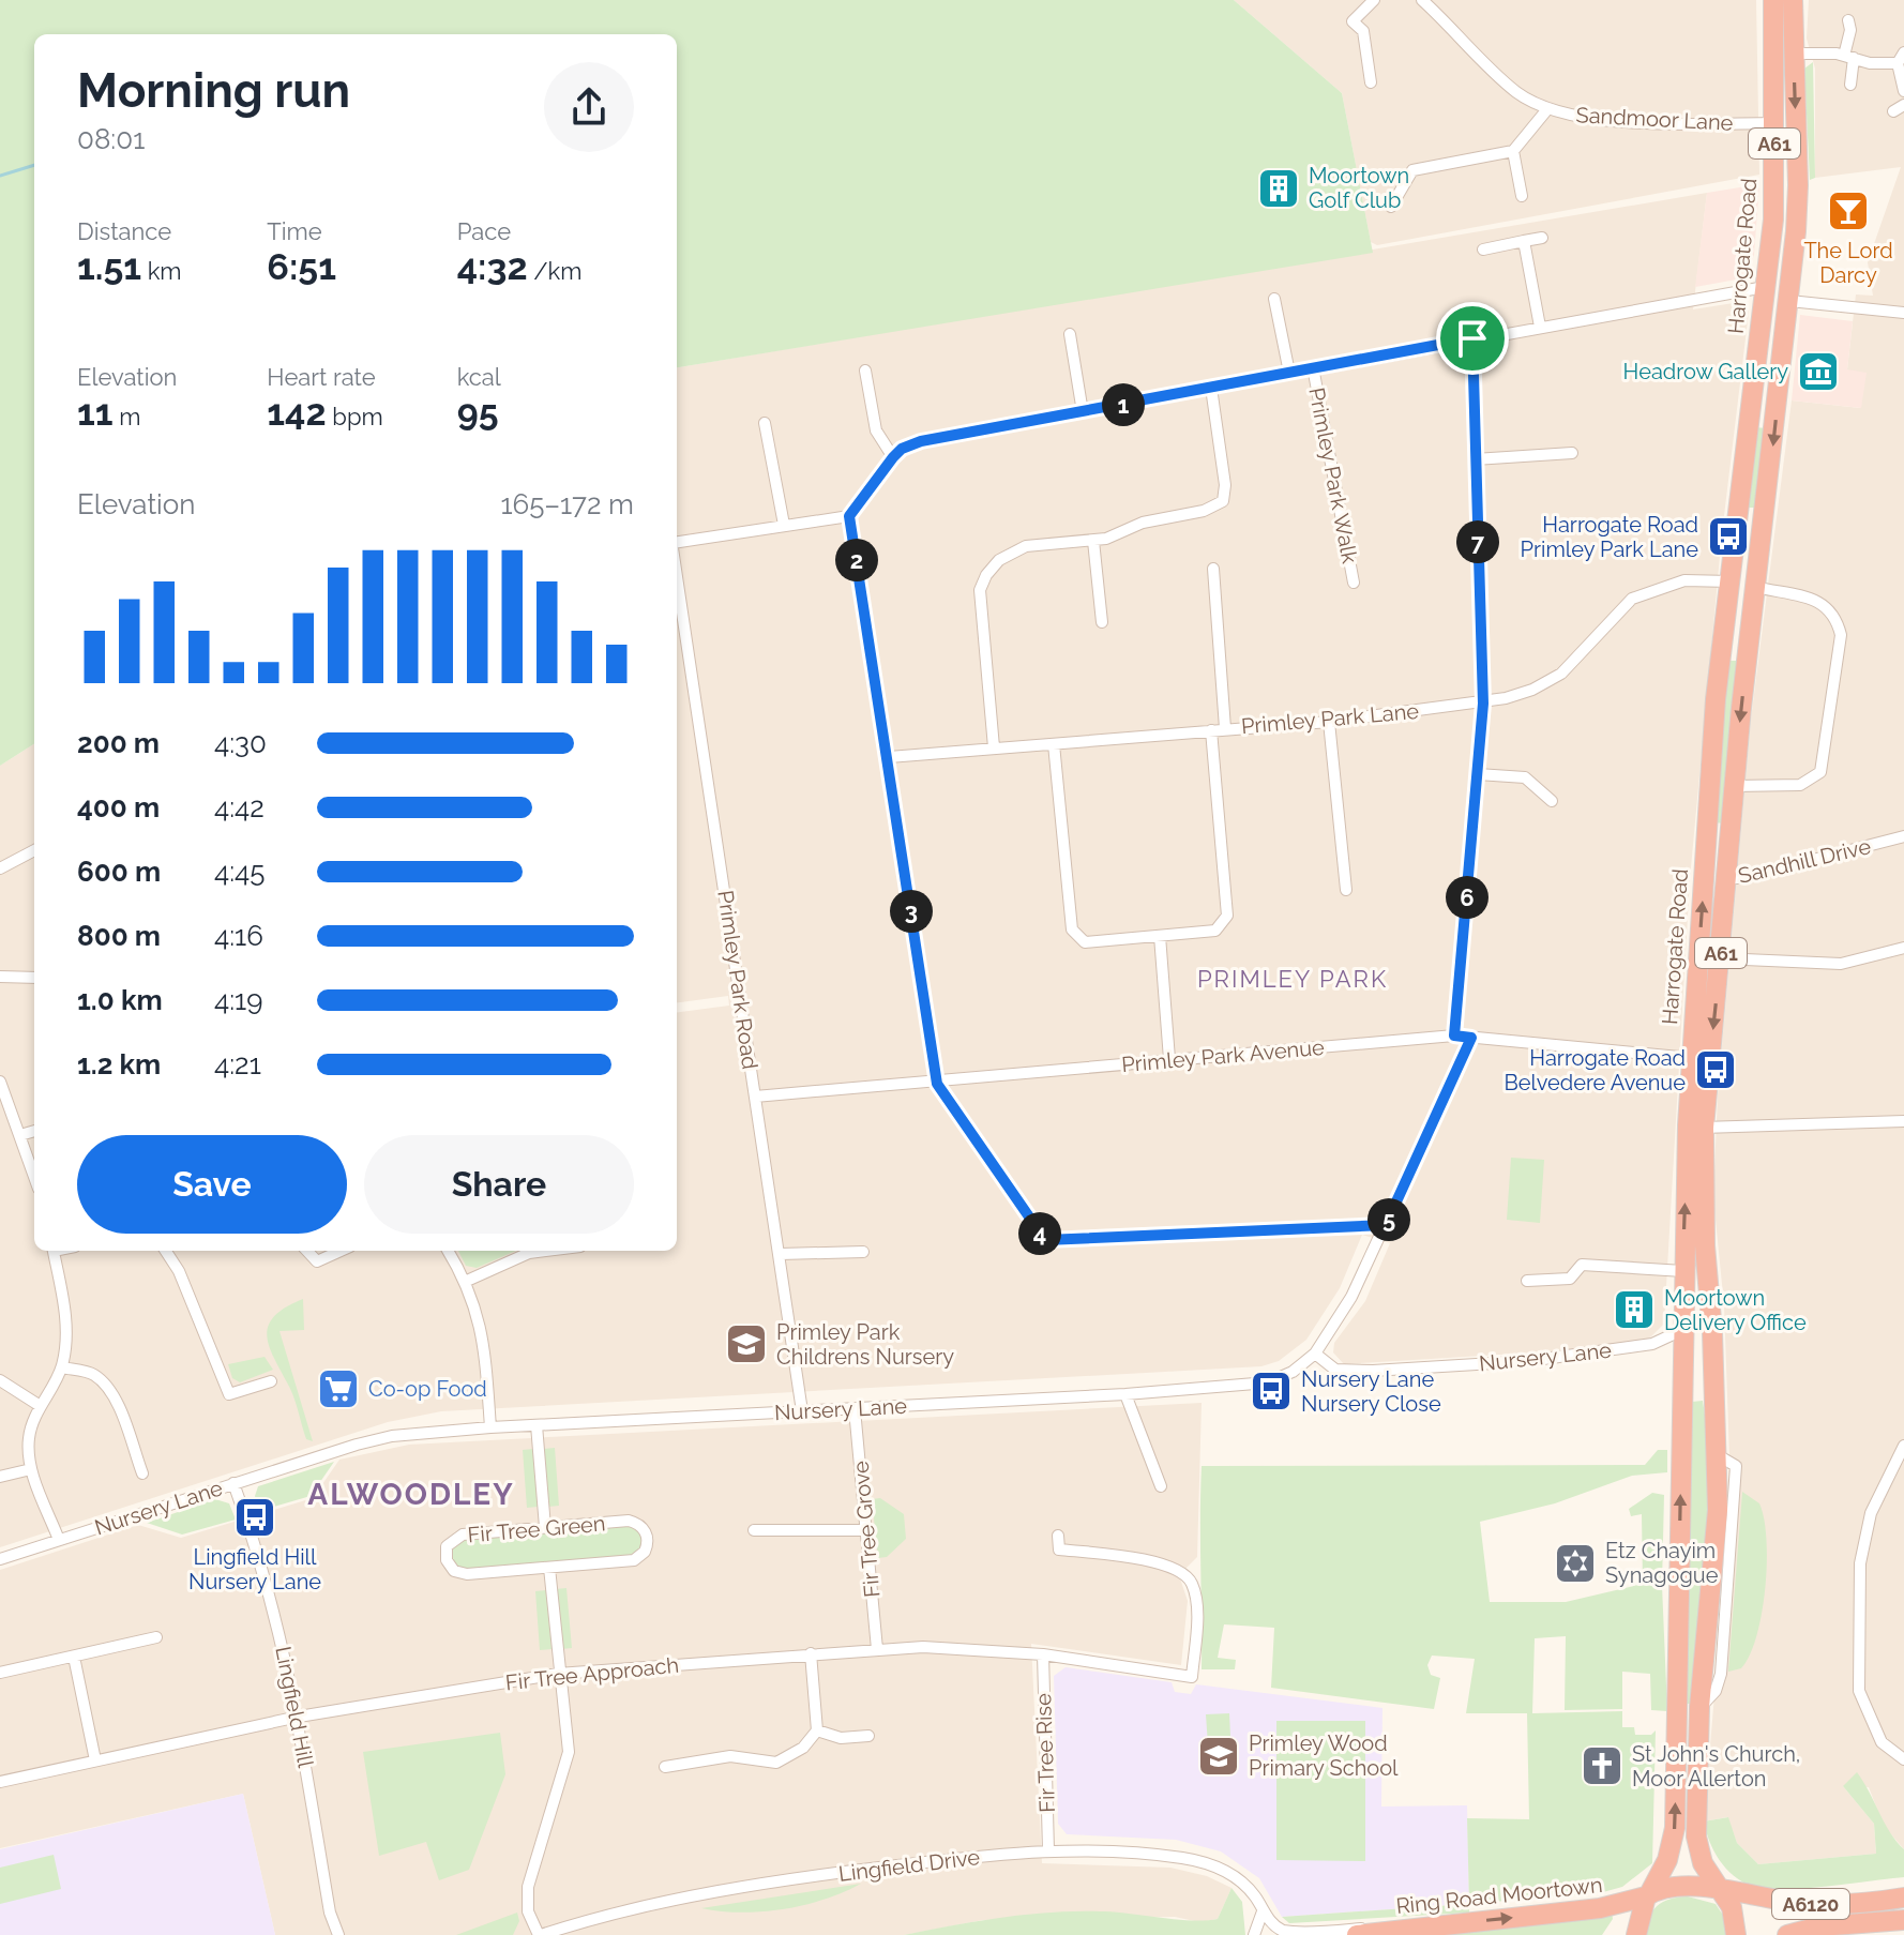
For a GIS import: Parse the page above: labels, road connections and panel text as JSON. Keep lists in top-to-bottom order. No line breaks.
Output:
{"streets":{"highway":["A61","Harrogate Road","Ring Road Moortown","A6120"],"street":["Sandmoor Lane","Primley Park Walk","Primley Park Lane","Sandhill Drive","Primley Park Road","Primley Park Avenue","Nursery Lane","Fir Tree Green","Fir Tree Grove","Fir Tree Approach","Lingfield Hill","Fir Tree Rise","Lingfield Drive"]},"crossings":[["Sandmoor Lane","Harrogate Road"],["Harrogate Road","Primley Park Lane"],["Harrogate Road","Sandhill Drive"],["Harrogate Road","Primley Park Avenue"],["Harrogate Road","Nursery Lane"],["Harrogate Road","Ring Road Moortown"],["Harrogate Road","A6120"],["Primley Park Road","Primley Park Avenue"],["Primley Park Road","Nursery Lane"],["Nursery Lane","Fir Tree Grove"],["Nursery Lane","Lingfield Hill"],["Fir Tree Grove","Fir Tree Approach"],["Fir Tree Approach","Lingfield Hill"],["Fir Tree Approach","Fir Tree Rise"],["Fir Tree Rise","Lingfield Drive"],["Lingfield Drive","Ring Road Moortown"],["Ring Road Moortown","A6120"]],"one_way":["Ring Road Moortown"],"districts":["PRIMLEY PARK","ALWOODLEY"],"places":{"building":["Moortown Golf Club","Moortown Delivery Office"],"bar":["The Lord Darcy"],"museum":["Headrow Gallery"],"bus stop":["Harrogate Road Primley Park Lane","Harrogate Road Belvedere Avenue","Nursery Lane Nursery Close","Lingfield Hill Nursery Lane"],"school or university":["Primley Park Childrens Nursery","Primley Wood Primary School"],"supermarket":["Co-op Food"],"synagogue":["Etz Chayim Synagogue"],"church":["St John's Church, Moor Allerton"]},"page":{"heading":["Morning run","08:01"],"stats":[["Distance","1.51 km"],["Time","6:51"],["Pace","4:32 /km"],["Elevation","11 m"],["Heart rate","142 bpm"],["kcal","95"]],"pins":["1","7","2","6","3","5","4"],"chart":["Elevation","165–172 m"],"list":[{"name":"200 m","note":"4:30"},{"name":"400 m","note":"4:42"},{"name":"600 m","note":"4:45"},{"name":"800 m","note":"4:16"},{"name":"1.0 km","note":"4:19"},{"name":"1.2 km","note":"4:21"}],"buttons":["Save","Share"]}}
